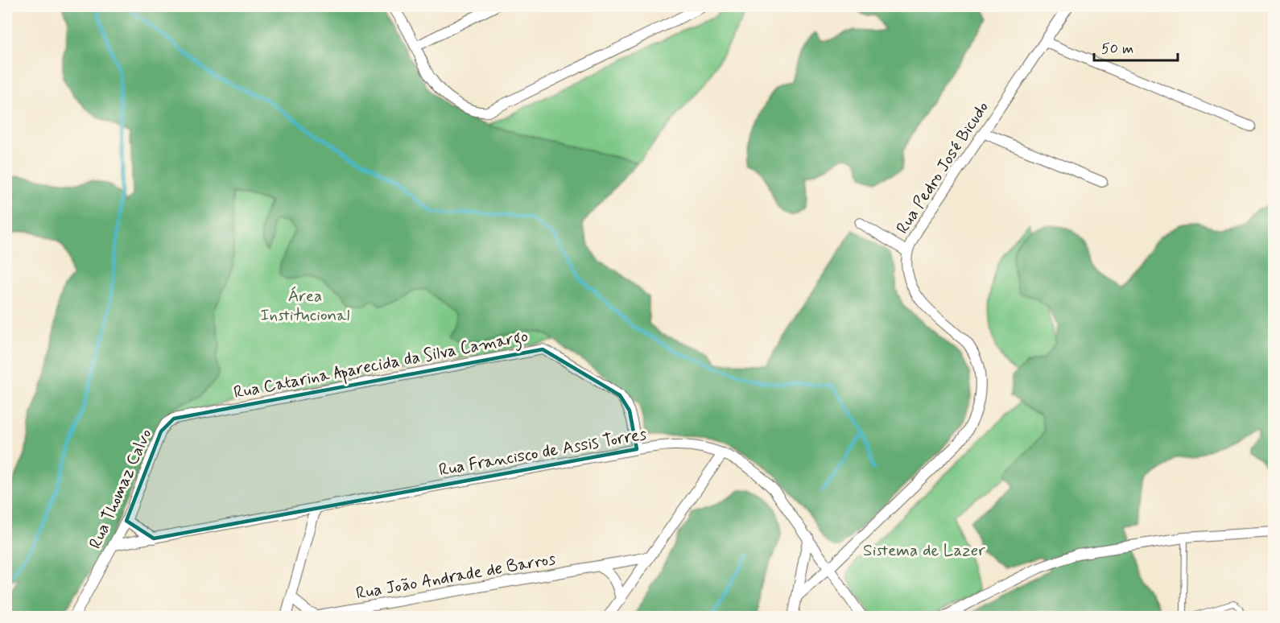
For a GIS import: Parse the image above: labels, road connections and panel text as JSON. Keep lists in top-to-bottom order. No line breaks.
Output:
{"streets":{"street":["Rua Pedro José Bicudo","Rua Catarina Aparecida da Silva Camargo","Rua Francisco de Assis Torres","Rua Thomaz Calvo","Rua João Andrade de Barros"]},"crossings":[["Rua Pedro José Bicudo","Rua Francisco de Assis Torres"],["Rua Catarina Aparecida da Silva Camargo","Rua Francisco de Assis Torres"],["Rua Catarina Aparecida da Silva Camargo","Rua Thomaz Calvo"],["Rua Francisco de Assis Torres","Rua Thomaz Calvo"]],"parks":["Área Institucional","Sistema de Lazer"],"scale_bar":"50 m"}
